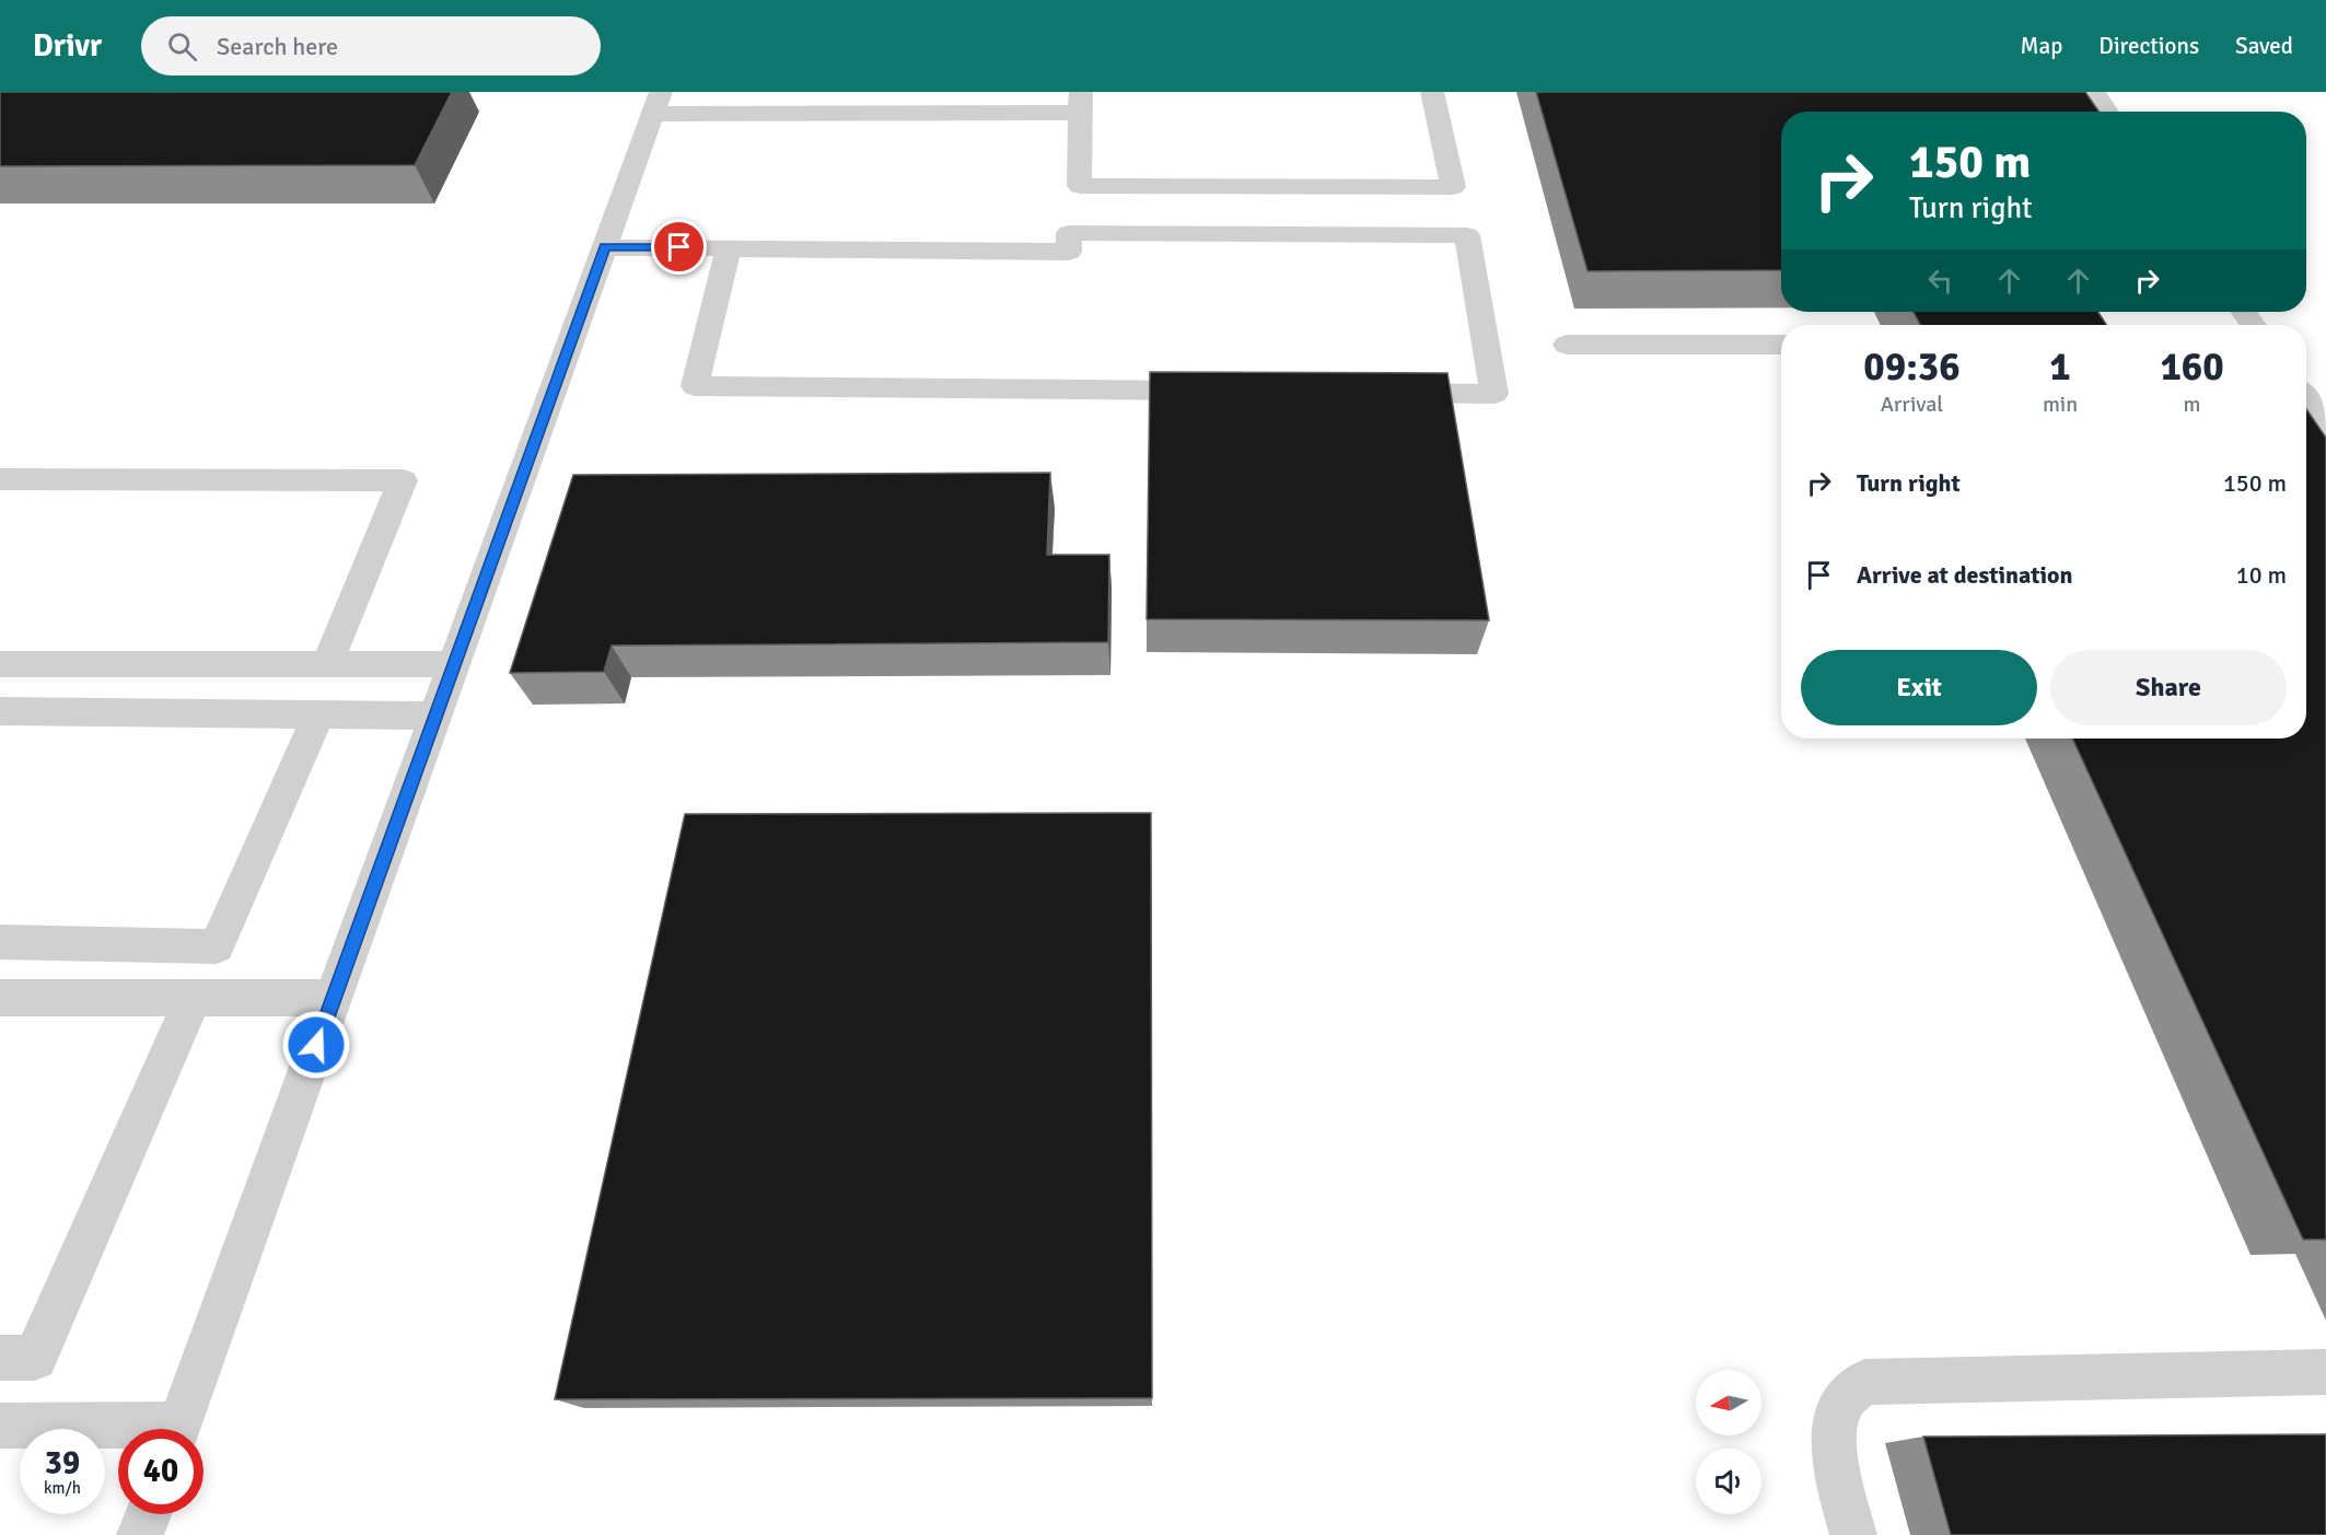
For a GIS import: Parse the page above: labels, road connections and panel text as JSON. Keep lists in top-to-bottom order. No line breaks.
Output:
{"north":"left","page":{"header":"Drivr","search":"Search here","nav":["Map","Directions","Saved"],"turn":["150 m","Turn right"],"eta":["09:36","Arrival","1","min","160","m"],"list":[{"name":"Turn right","value":"150 m"},{"name":"Arrive at destination","value":"10 m"}],"buttons":["Exit","Share"],"speed":"39 km/h","limit":"40"}}
